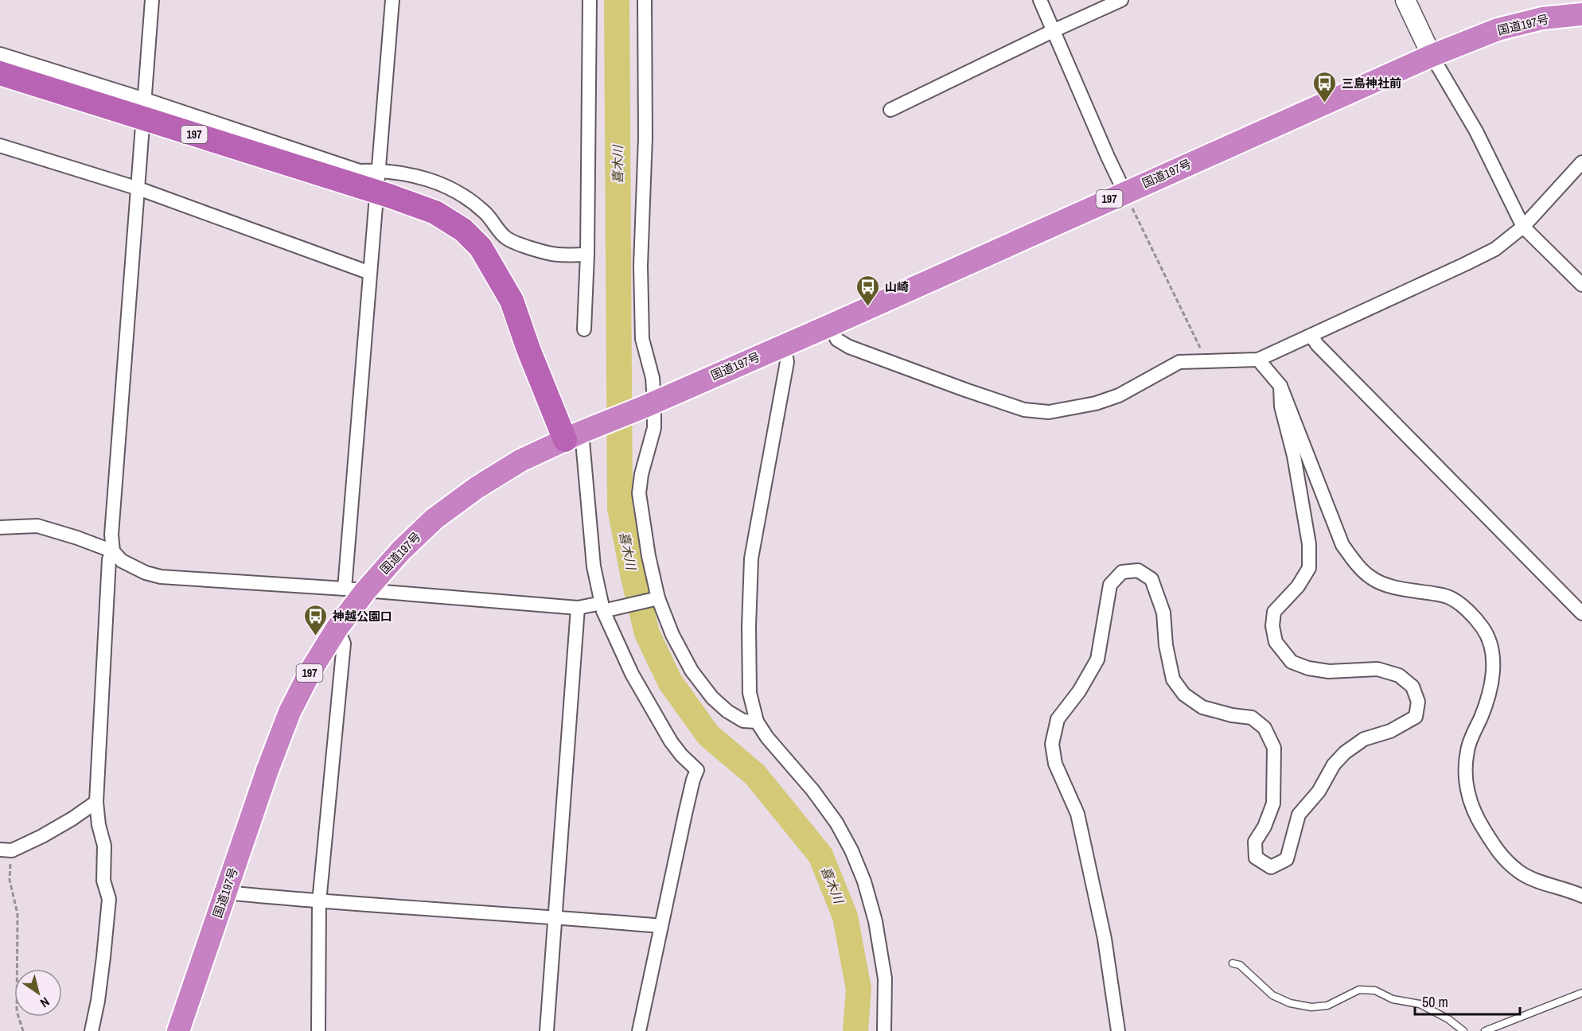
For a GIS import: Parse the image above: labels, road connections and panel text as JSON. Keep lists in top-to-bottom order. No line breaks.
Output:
{"streets":{"highway":["国道197号","197"]},"crossings":[["国道197号","197"]],"water":["喜木川"],"places":{"bus stop":["三島神社前","山崎","神越公園口"]},"scale_bar":"50 m","north":"bottom right"}
